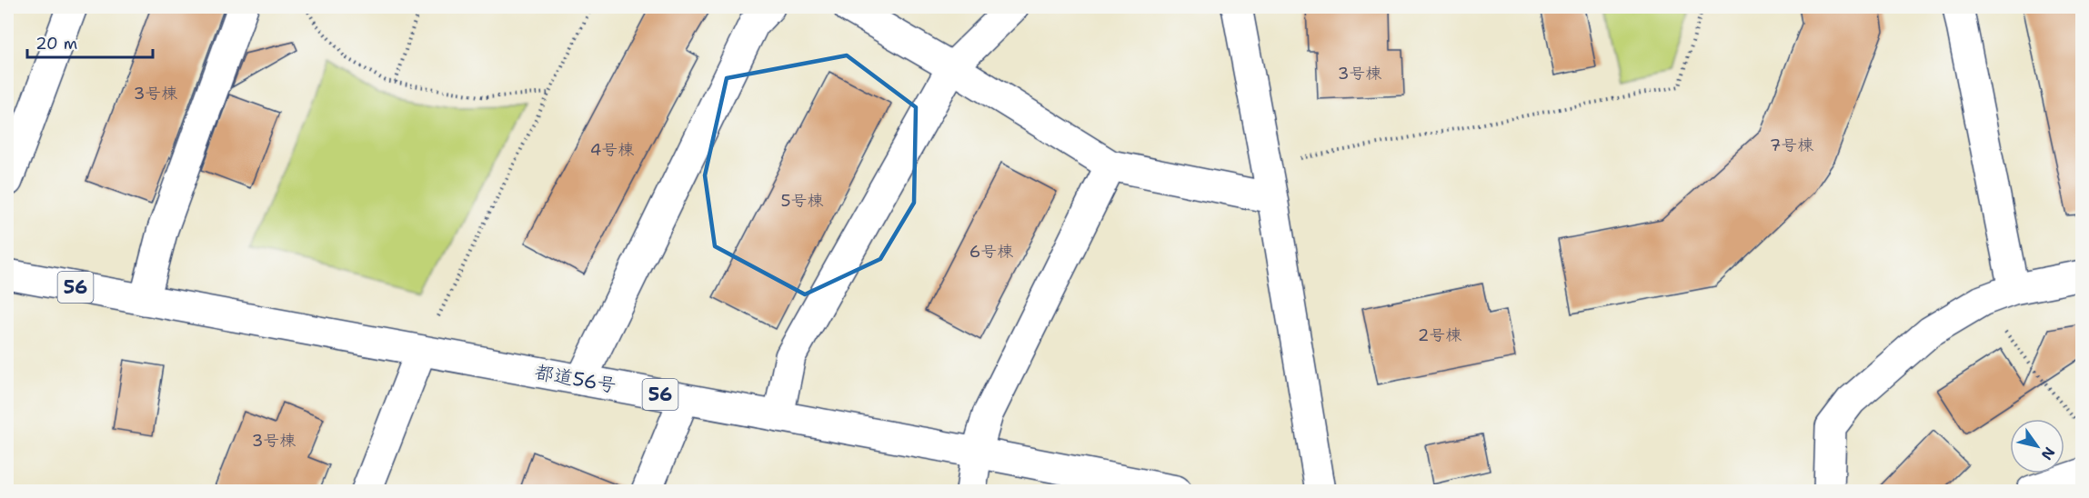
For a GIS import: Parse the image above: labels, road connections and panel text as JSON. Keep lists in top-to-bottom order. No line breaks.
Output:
{"streets":{"street":["56","都道56号"]},"house_numbers":["3号棟","3号棟","7号棟","4号棟","5号棟","6号棟","2号棟","3号棟"],"scale_bar":"20 m","north":"bottom right"}
